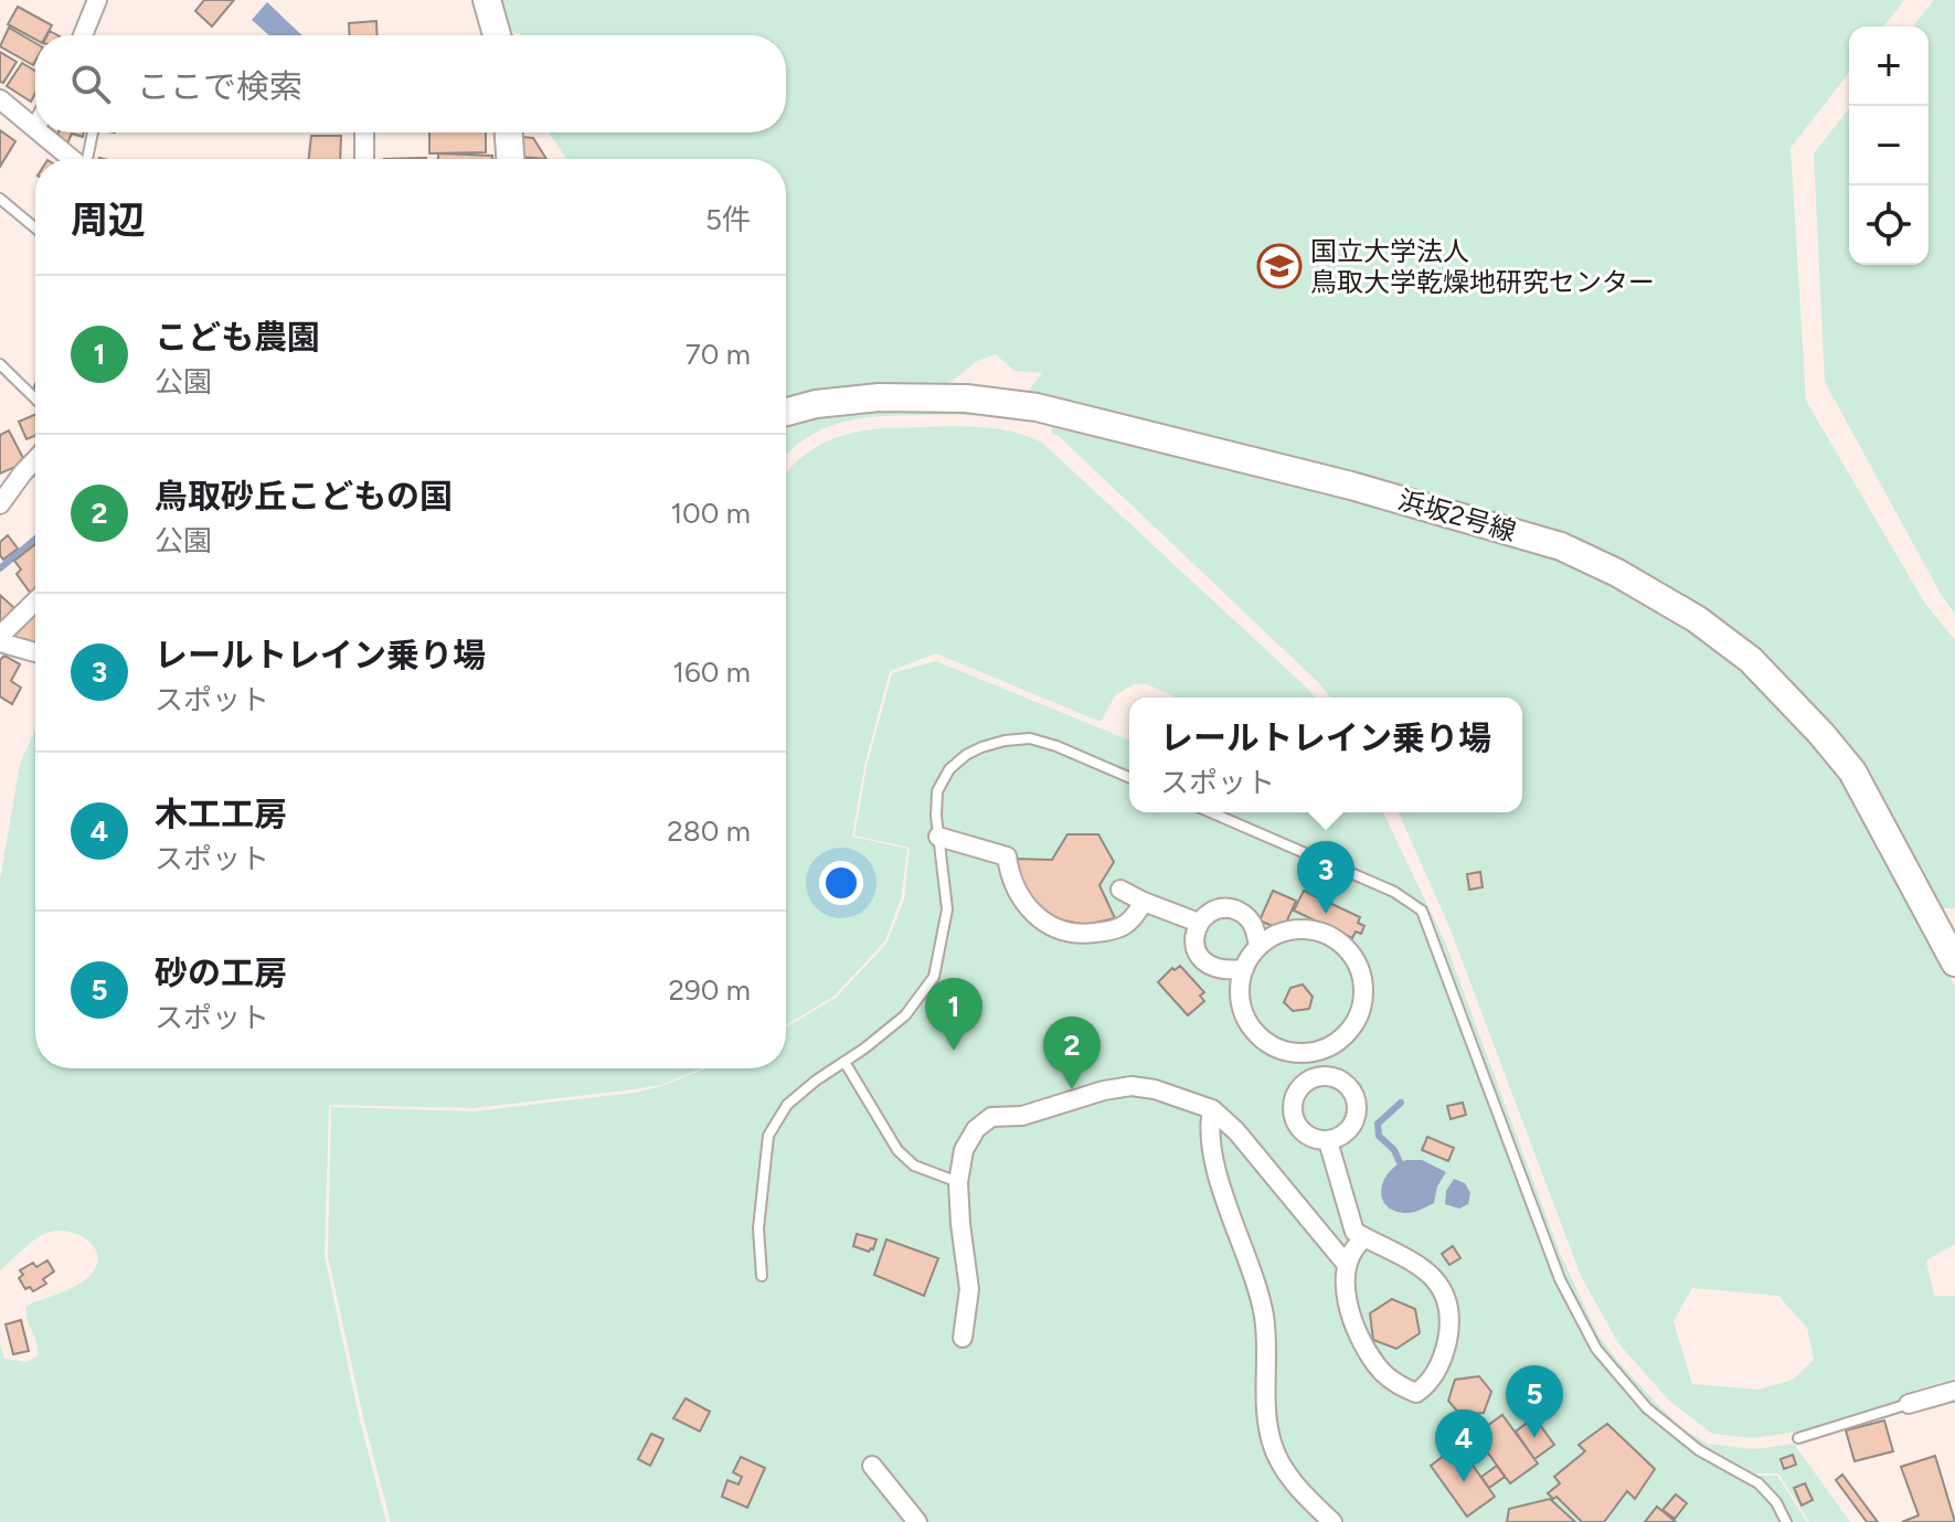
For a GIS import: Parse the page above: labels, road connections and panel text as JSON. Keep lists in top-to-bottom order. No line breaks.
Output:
{"streets":{"street":["浜坂2号線"]},"places":{"school or university":["国立大学法人 鳥取大学乾燥地研究センター"]},"page":{"map_buttons":["+","−"],"search":"ここで検索","heading":["周辺","5件"],"list":[{"mark":"1","name":"こども農園","note":"公園","value":"70 m"},{"mark":"2","name":"鳥取砂丘こどもの国","note":"公園","value":"100 m"},{"mark":"3","name":"レールトレイン乗り場","note":"スポット","value":"160 m"},{"mark":"4","name":"木工工房","note":"スポット","value":"280 m"},{"mark":"5","name":"砂の工房","note":"スポット","value":"290 m"}],"popup":["レールトレイン乗り場","スポット"],"pins":["3","1","2","5","4"]}}
